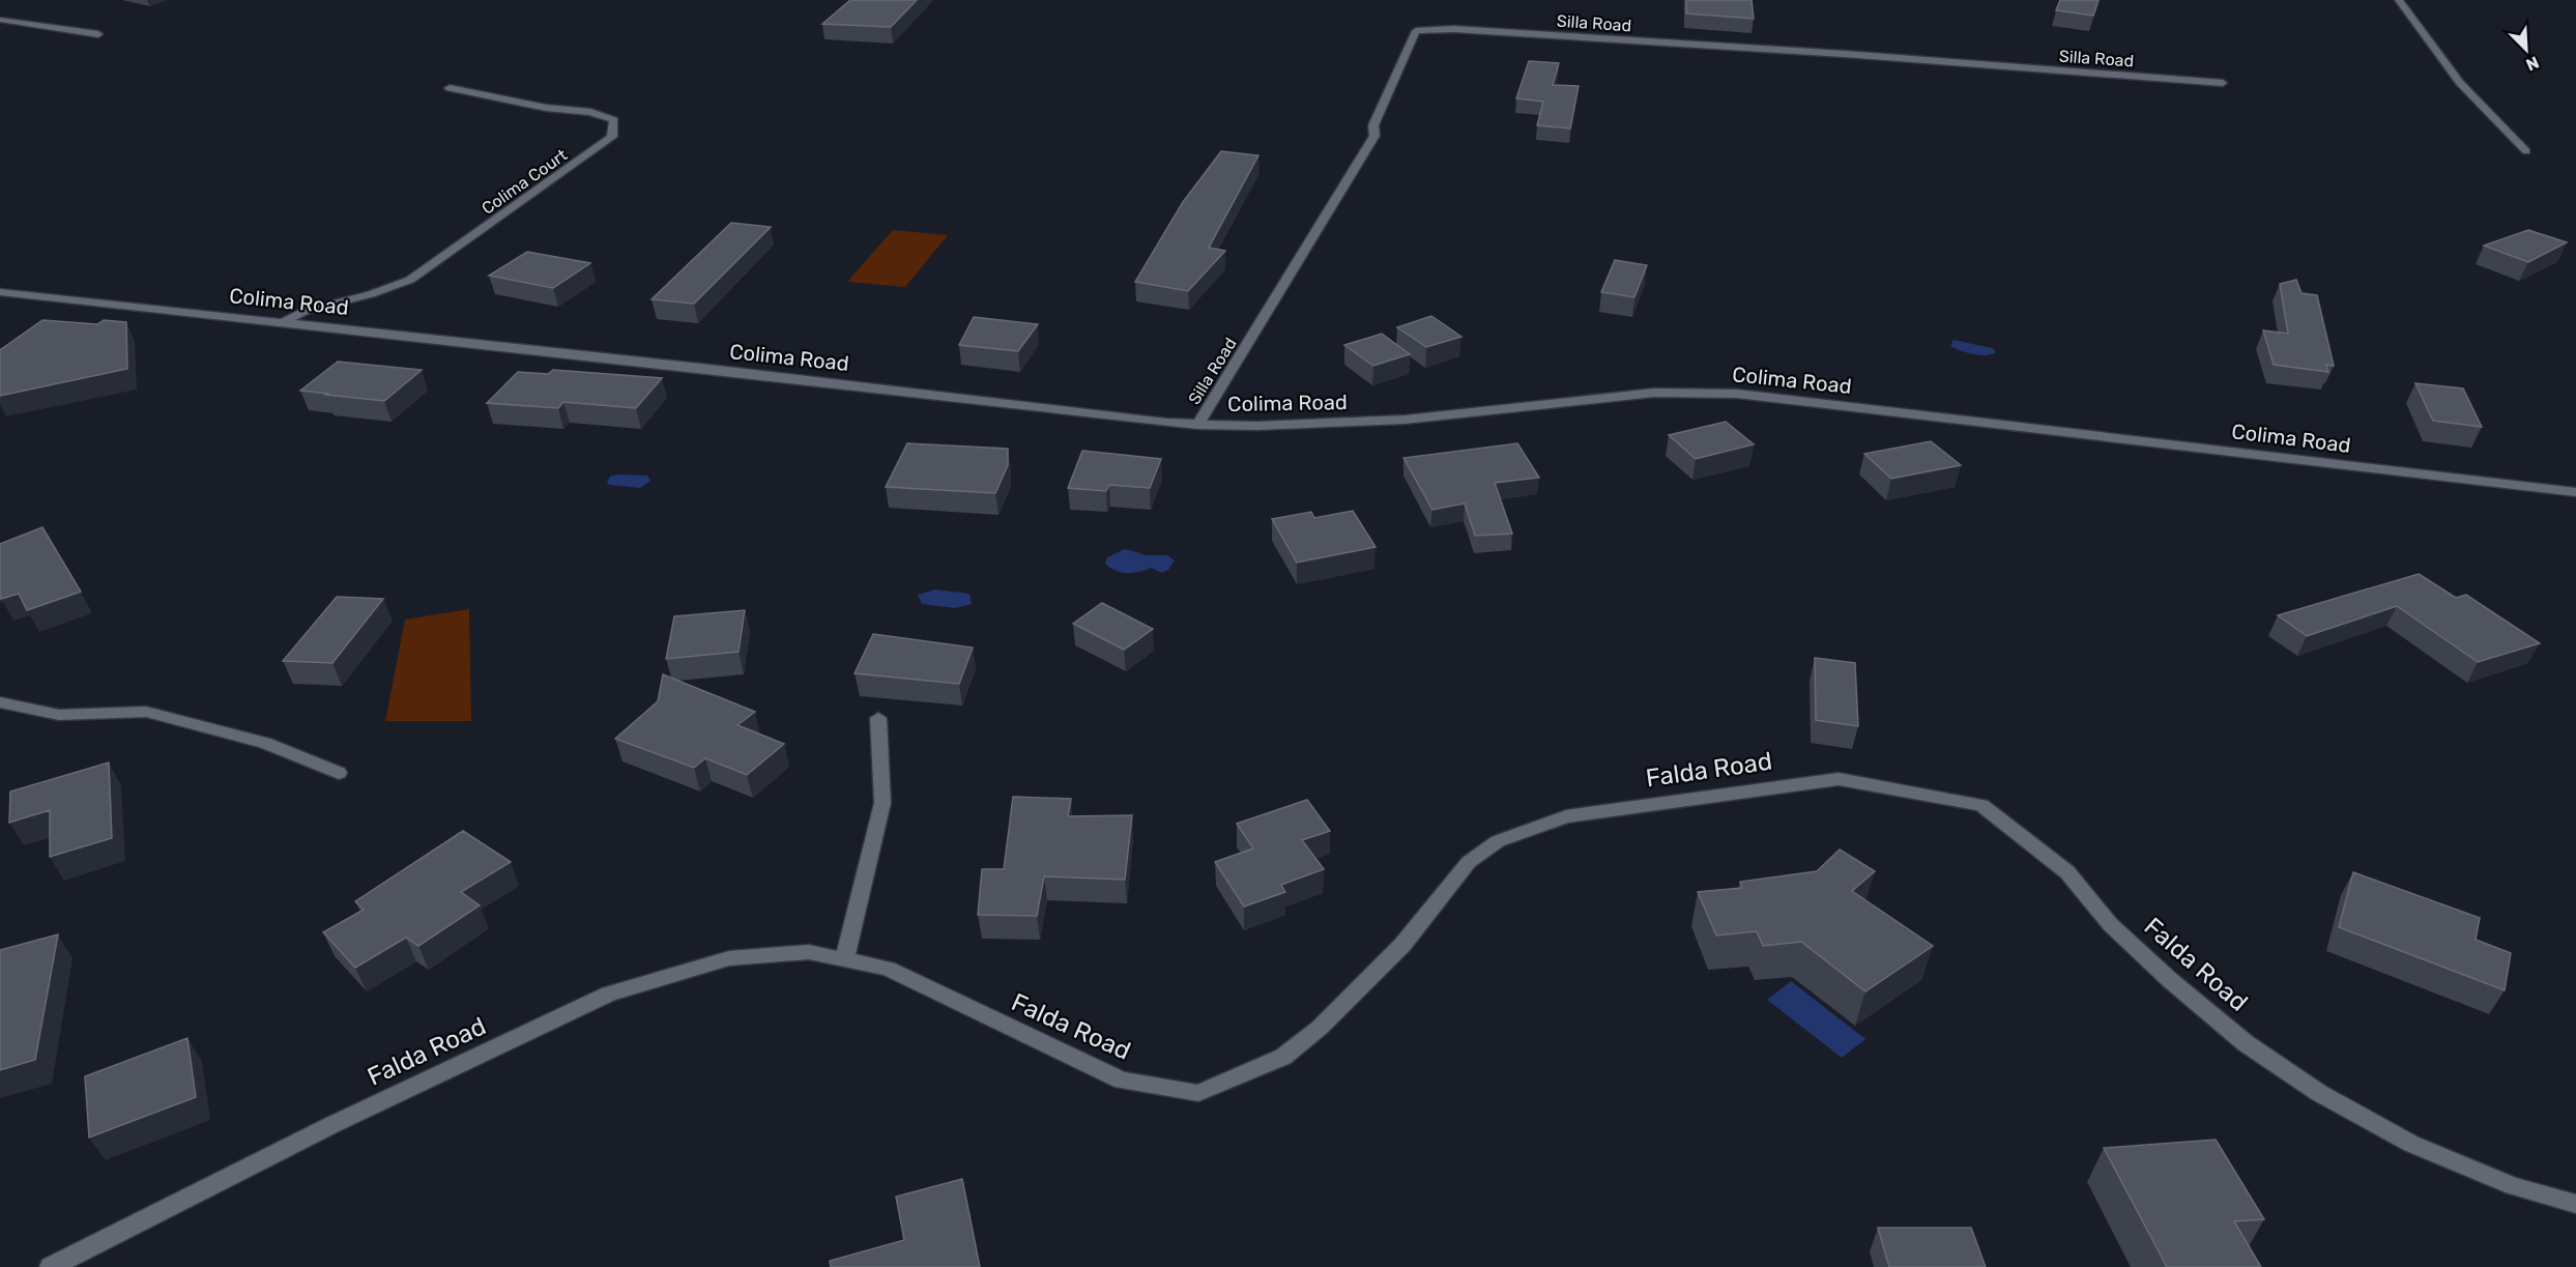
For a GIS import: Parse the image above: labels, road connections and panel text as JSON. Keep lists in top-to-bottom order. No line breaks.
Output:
{"streets":{"street":["Silla Road","Colima Court","Colima Road","Falda Road"]},"crossings":[["Silla Road","Colima Road"],["Colima Court","Colima Road"]],"north":"bottom right"}
